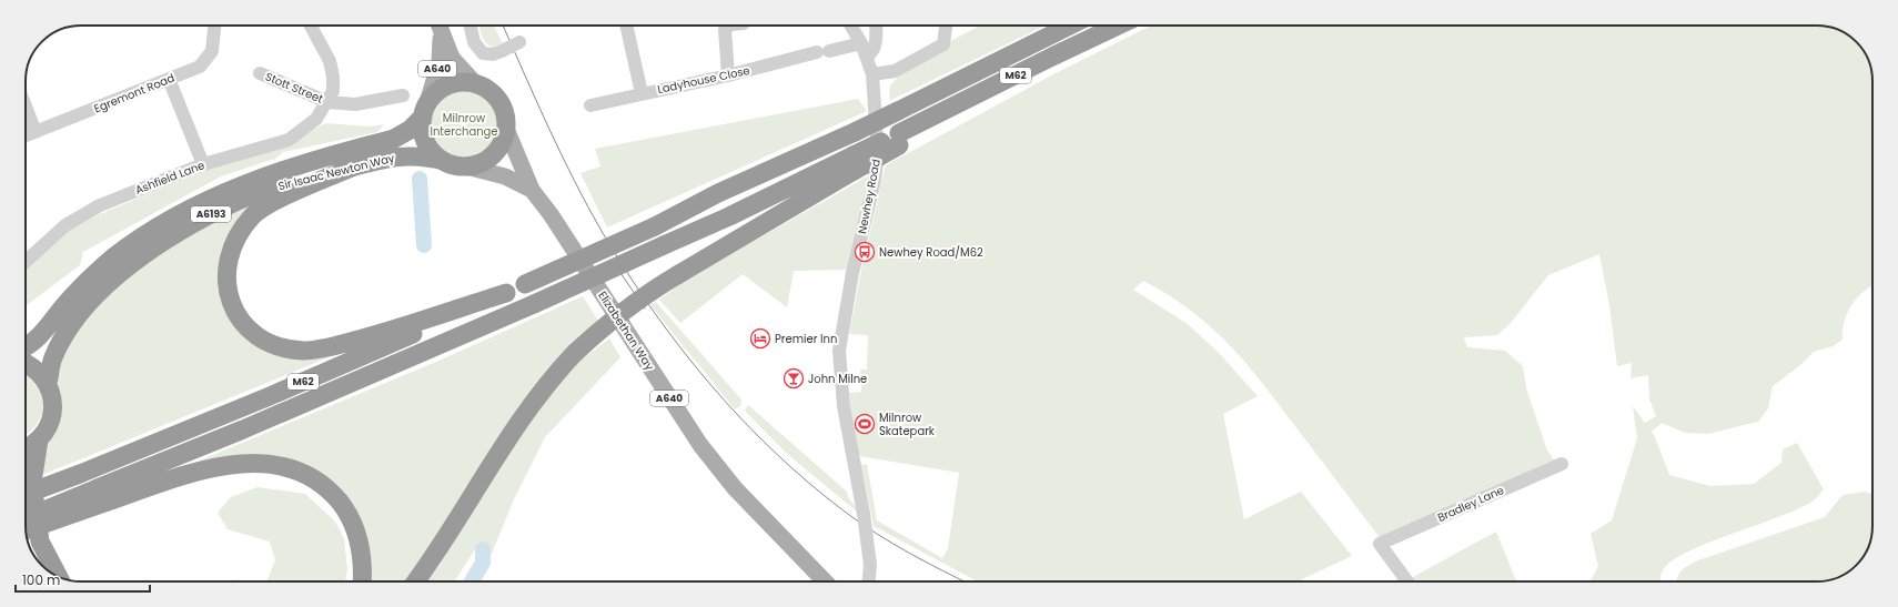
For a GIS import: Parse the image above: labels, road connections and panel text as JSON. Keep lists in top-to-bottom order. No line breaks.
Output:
{"streets":{"highway":["A640","M62","Sir Isaac Newton Way","A6193"],"main road":["Elizabethan Way"],"street":["Ladyhouse Close","Stott Street","Egremont Road","Ashfield Lane","Newhey Road","Bradley Lane"]},"crossings":[["A640","Sir Isaac Newton Way"],["A640","Elizabethan Way"],["M62","Sir Isaac Newton Way"],["Ladyhouse Close","Newhey Road"],["Stott Street","Ashfield Lane"],["Sir Isaac Newton Way","A6193"],["Sir Isaac Newton Way","Elizabethan Way"]],"parks":["Milnrow Interchange"],"places":{"bus stop":["Newhey Road/M62"],"hotel":["Premier Inn"],"bar":["John Milne"],"sports":["Milnrow Skatepark"]},"scale_bar":"100 m"}
